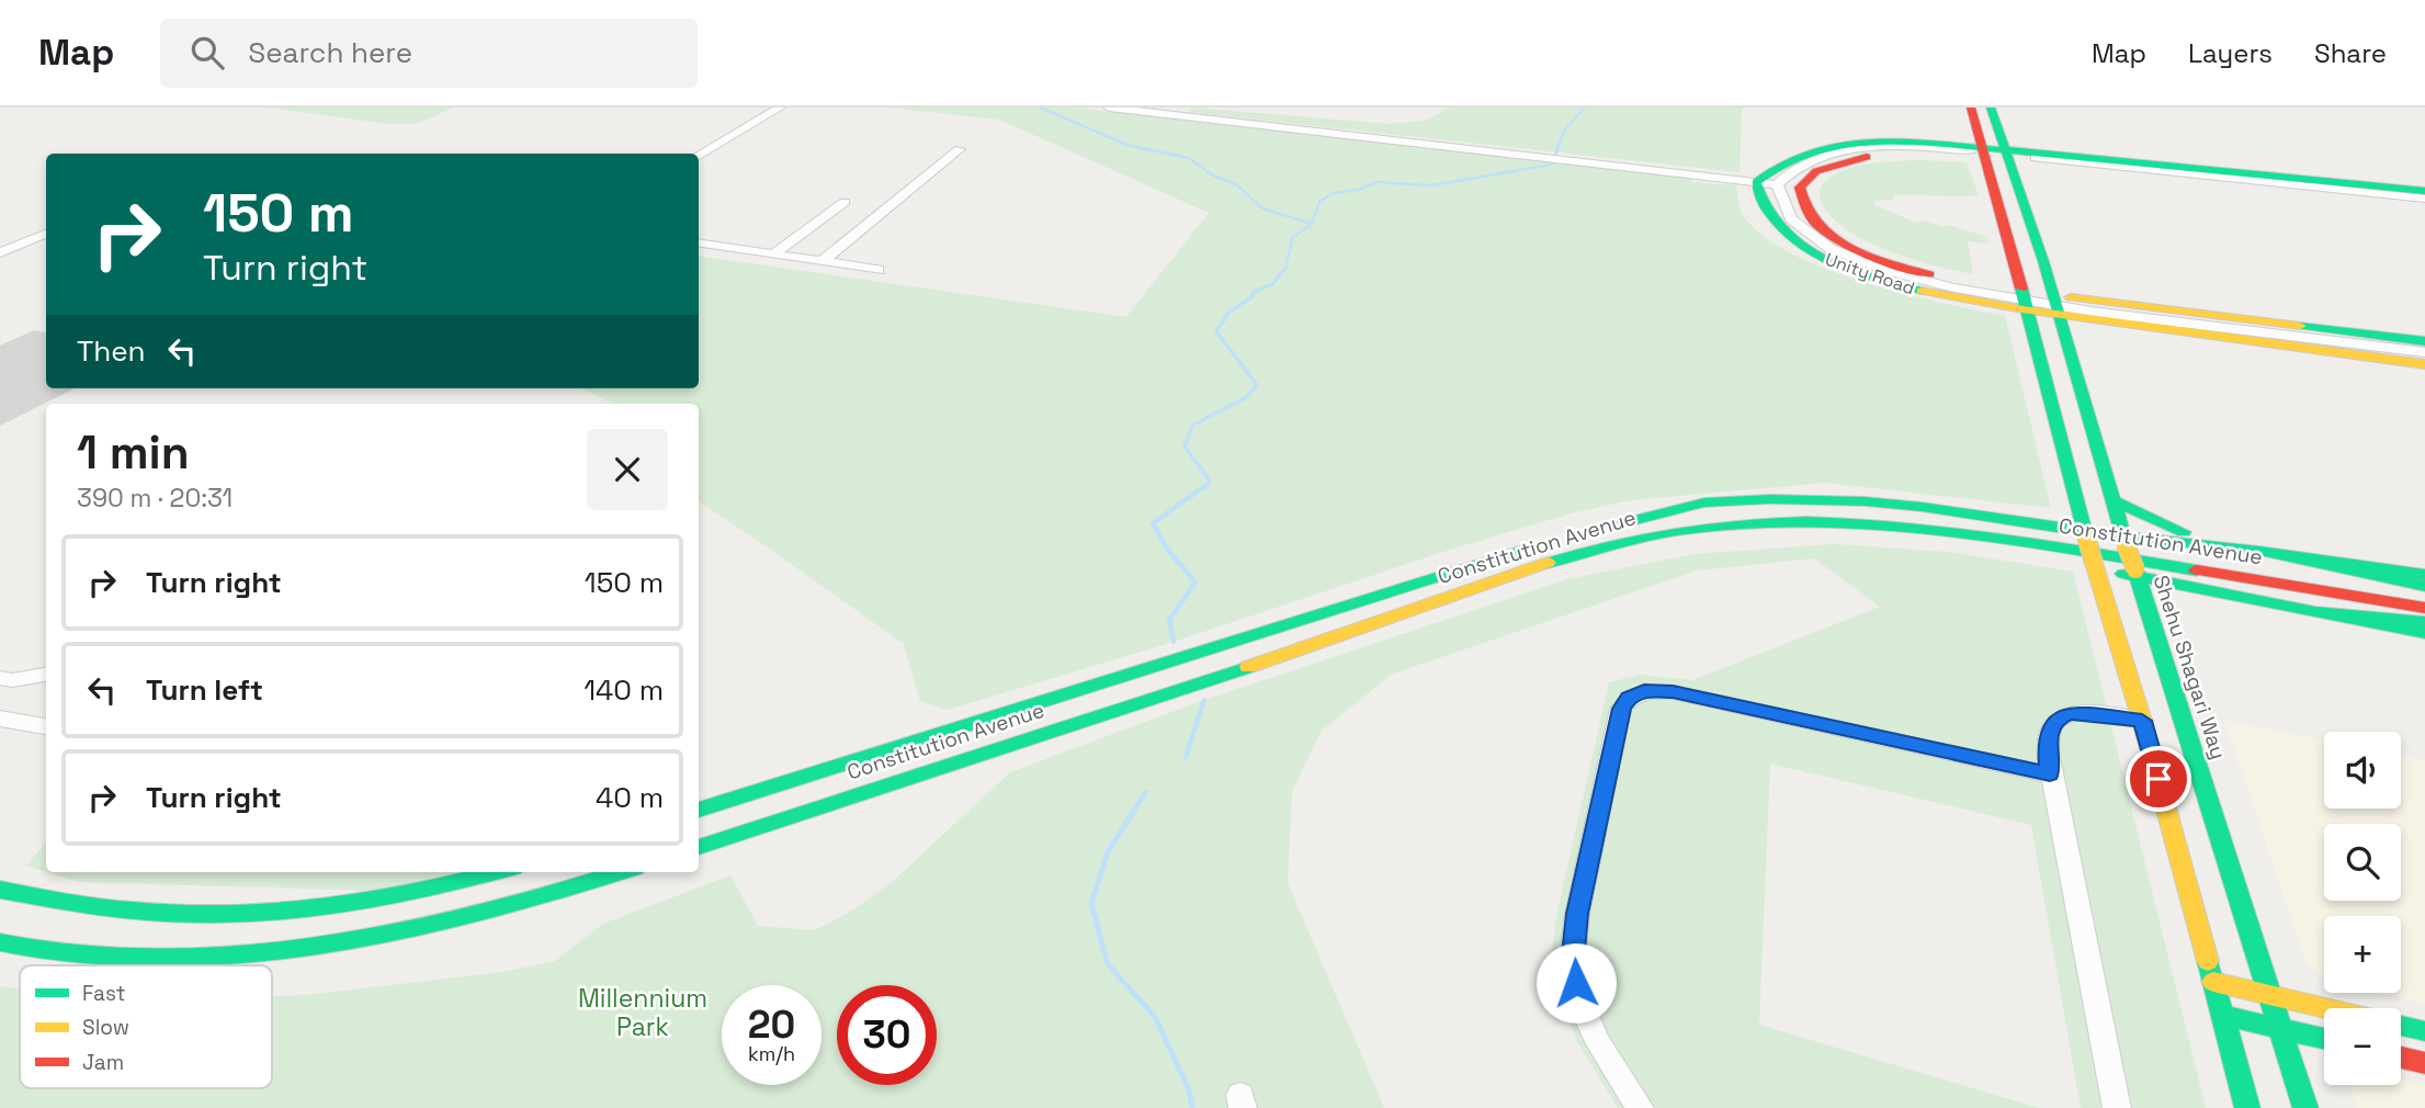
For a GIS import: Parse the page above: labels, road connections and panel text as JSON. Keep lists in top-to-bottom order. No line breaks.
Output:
{"streets":{"main road":["Unity Road","Constitution Avenue","Shehu Shagari Way"]},"crossings":[["Unity Road","Shehu Shagari Way"],["Constitution Avenue","Shehu Shagari Way"]],"parks":["Millennium Park"],"legend":["Fast","Slow","Jam"],"page":{"header":"Map","search":"Search here","nav":["Map","Layers","Share"],"turn":["150 m","Turn right"],"then":"Then","heading":["1 min","390 m · 20:31"],"list":[{"name":"Turn right","value":"150 m"},{"name":"Turn left","value":"140 m"},{"name":"Turn right","value":"40 m"}],"map_buttons":["+","−"],"speed":"20 km/h","limit":"30"}}
